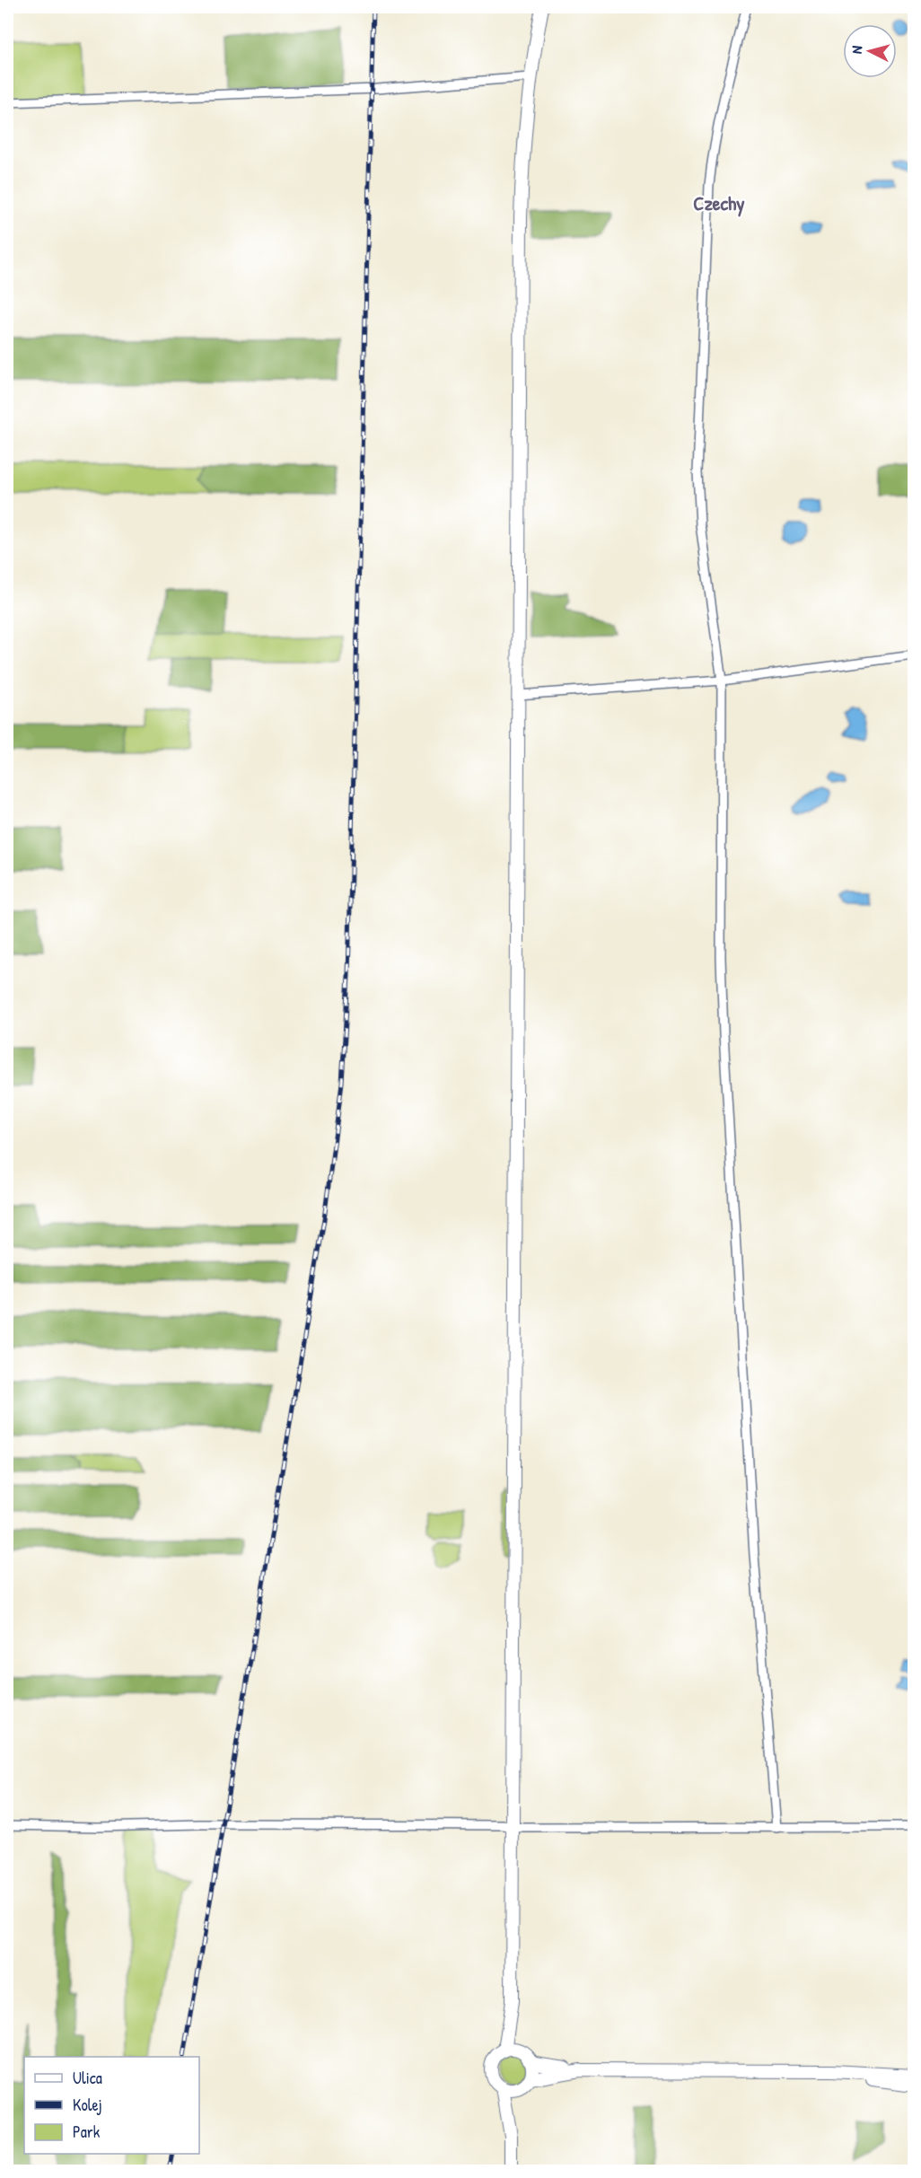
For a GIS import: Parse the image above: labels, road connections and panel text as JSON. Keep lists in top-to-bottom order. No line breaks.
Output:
{"districts":["Czechy"],"legend":["Ulica","Kolej","Park"],"north":"left"}
